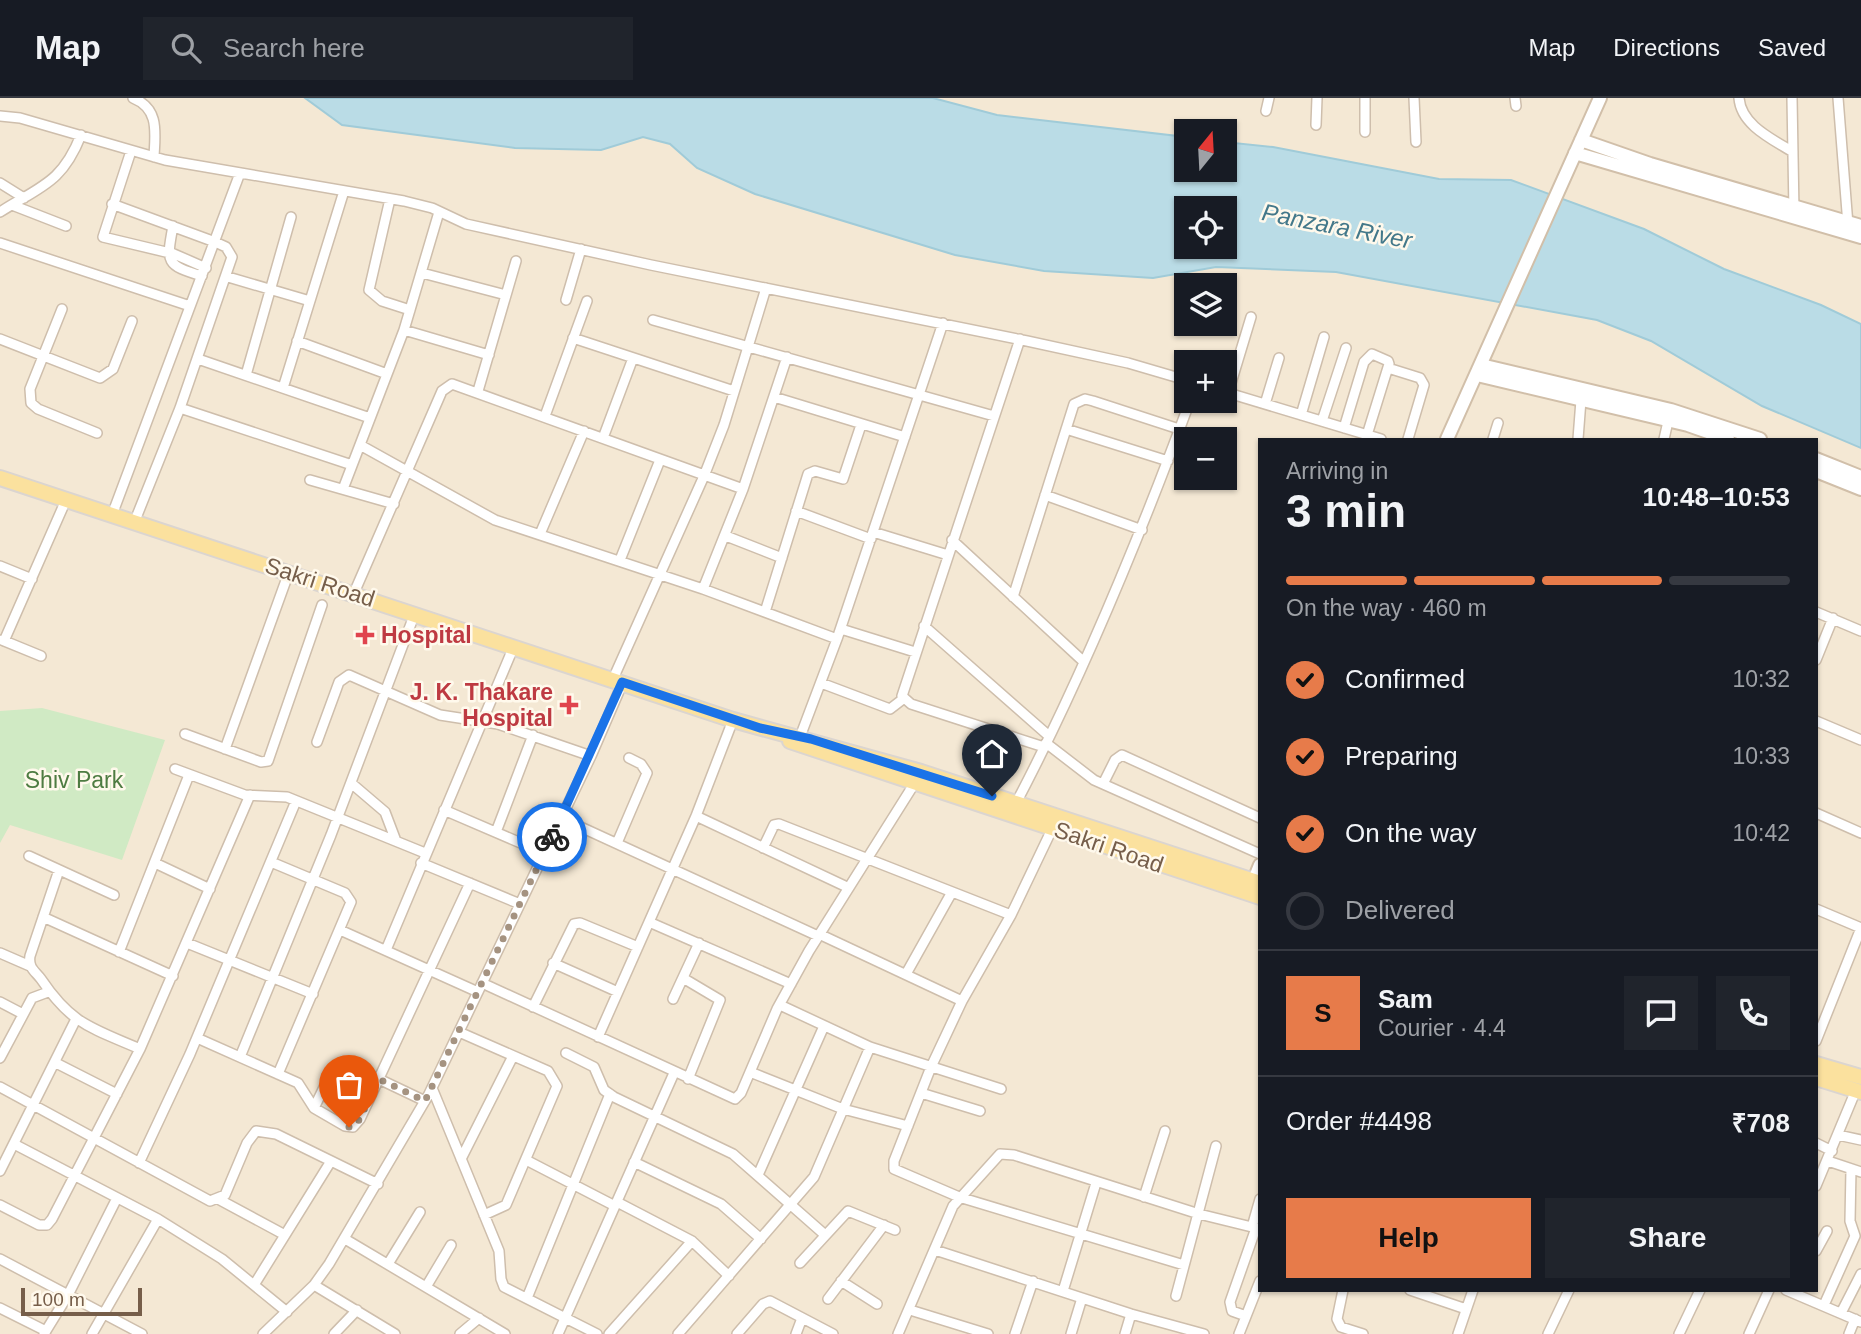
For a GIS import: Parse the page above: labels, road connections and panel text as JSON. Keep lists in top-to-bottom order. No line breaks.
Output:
{"streets":{"main road":["Sakri Road"]},"water":["Panzara River"],"parks":["Shiv Park"],"places":{"health":["Hospital","J. K. Thakare Hospital"]},"scale_bar":"100 m","north":"top","page":{"header":"Map","search":"Search here","nav":["Map","Directions","Saved"],"map_buttons":["+","−"],"heading":["3 min","Arriving in","10:48–10:53"],"panel":["Sam","Courier · 4.4","Order #4498","₹708"],"bar":"On the way · 460 m","list":[["Confirmed","10:32"],["Preparing","10:33"],["On the way","10:42"],"Delivered"],"round":"S","buttons":["Help","Share"],"scale":"100 m"}}
